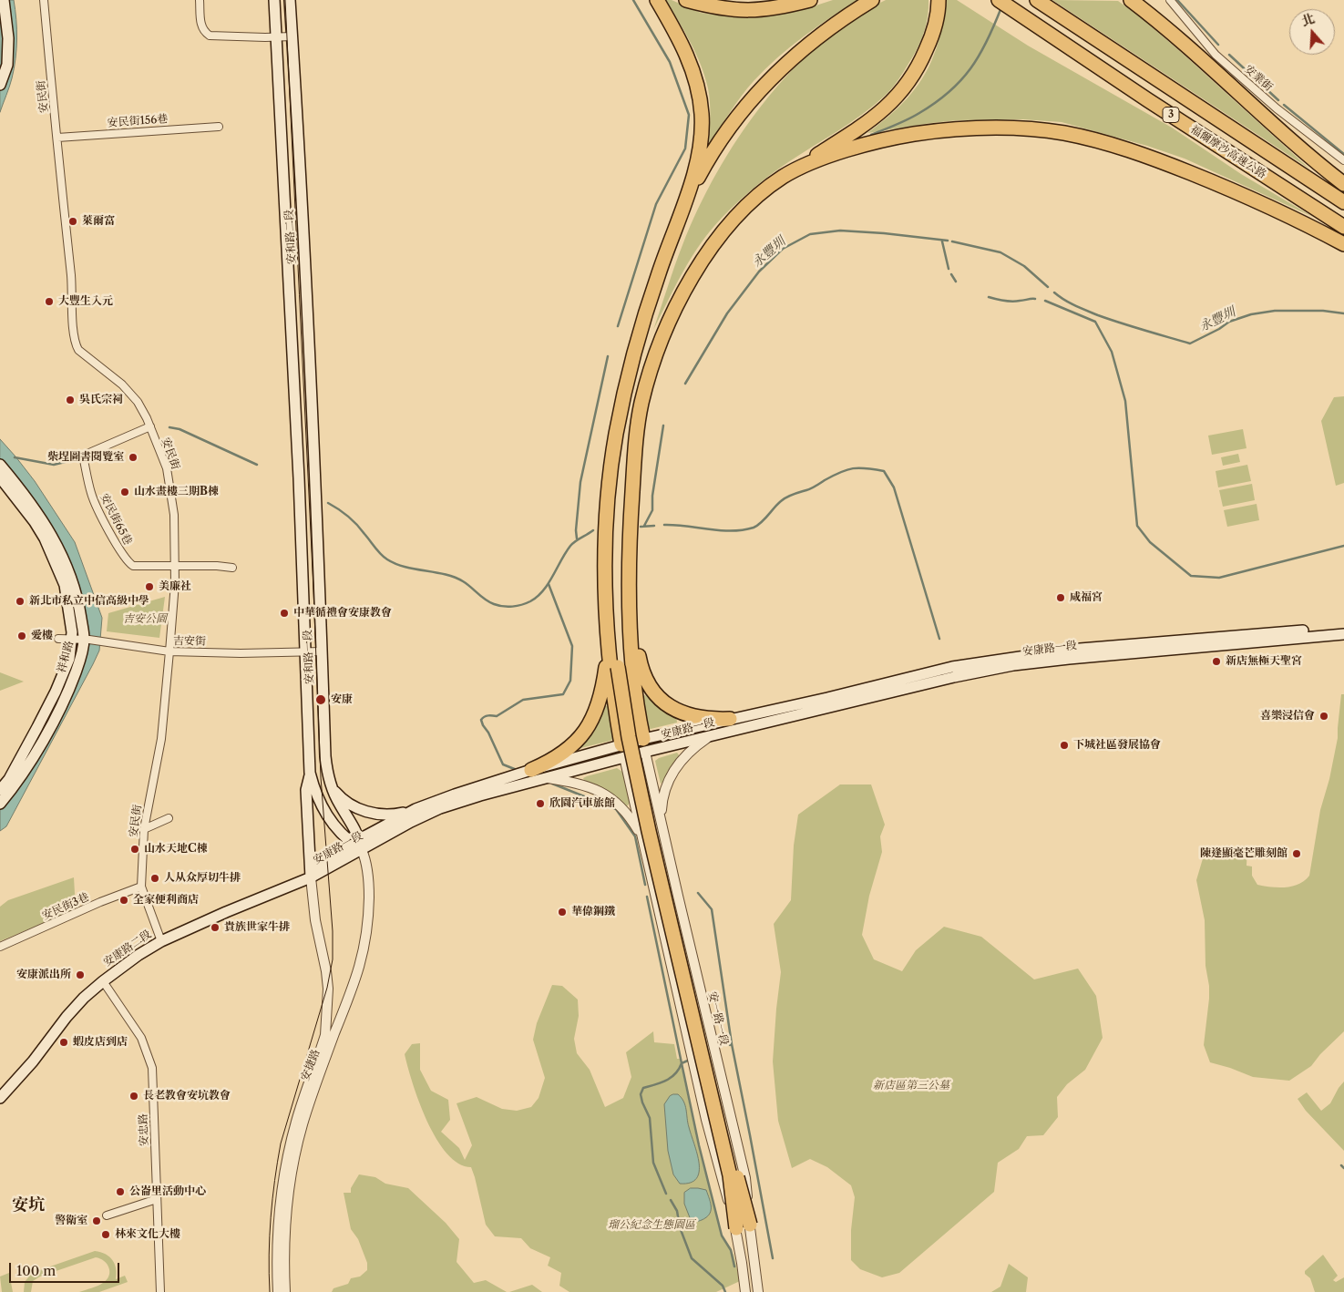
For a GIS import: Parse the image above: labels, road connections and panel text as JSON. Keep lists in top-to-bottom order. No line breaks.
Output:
{"streets":{"highway":["3","福爾摩沙高速公路"],"main road":["安和路二段","安康路一段","祥和路","安和路一段","安康路二段"],"street":["安業街","安民街","安民街156巷","安民街65巷","吉安街","安民街3巷","安一路一段","安捷路","安忠路"]},"crossings":[["安民街","安民街156巷"],["安民街","安民街65巷"],["安民街","吉安街"],["安民街","安民街3巷"],["安民街","安康路二段"],["安和路二段","安和路一段"],["吉安街","祥和路"],["吉安街","安和路一段"],["安康路一段","安和路一段"],["安康路一段","安康路二段"],["安康路一段","安一路一段"],["安康路一段","安捷路"],["安和路一段","安康路二段"],["安和路一段","安捷路"],["安康路二段","安捷路"],["安康路二段","安忠路"]],"districts":["安坑"],"water":["永豐圳"],"parks":["吉安公園","新店區第三公墓","瑠公紀念生態園區"],"places":["萊爾富","大豐生入元","吳氏宗祠","柴埕圖書閱覽室","山水畫樓三期B棟","美廉社","咸福宮","新北市私立中信高級中學","中華循禮會安康教會","愛樓","新店無極天聖宮","安康","喜樂浸信會","下城社區發展協會","欣園汽車旅館","山水天地C棟","陳逢顯毫芒雕刻館","人从众厚切牛排","全家便利商店","華偉鋼鐵","貴族世家牛排","安康派出所","蝦皮店到店","長老教會安坑教會","公崙里活動中心","警衛室","林來文化大樓"],"scale_bar":"100 m","north":"top"}
